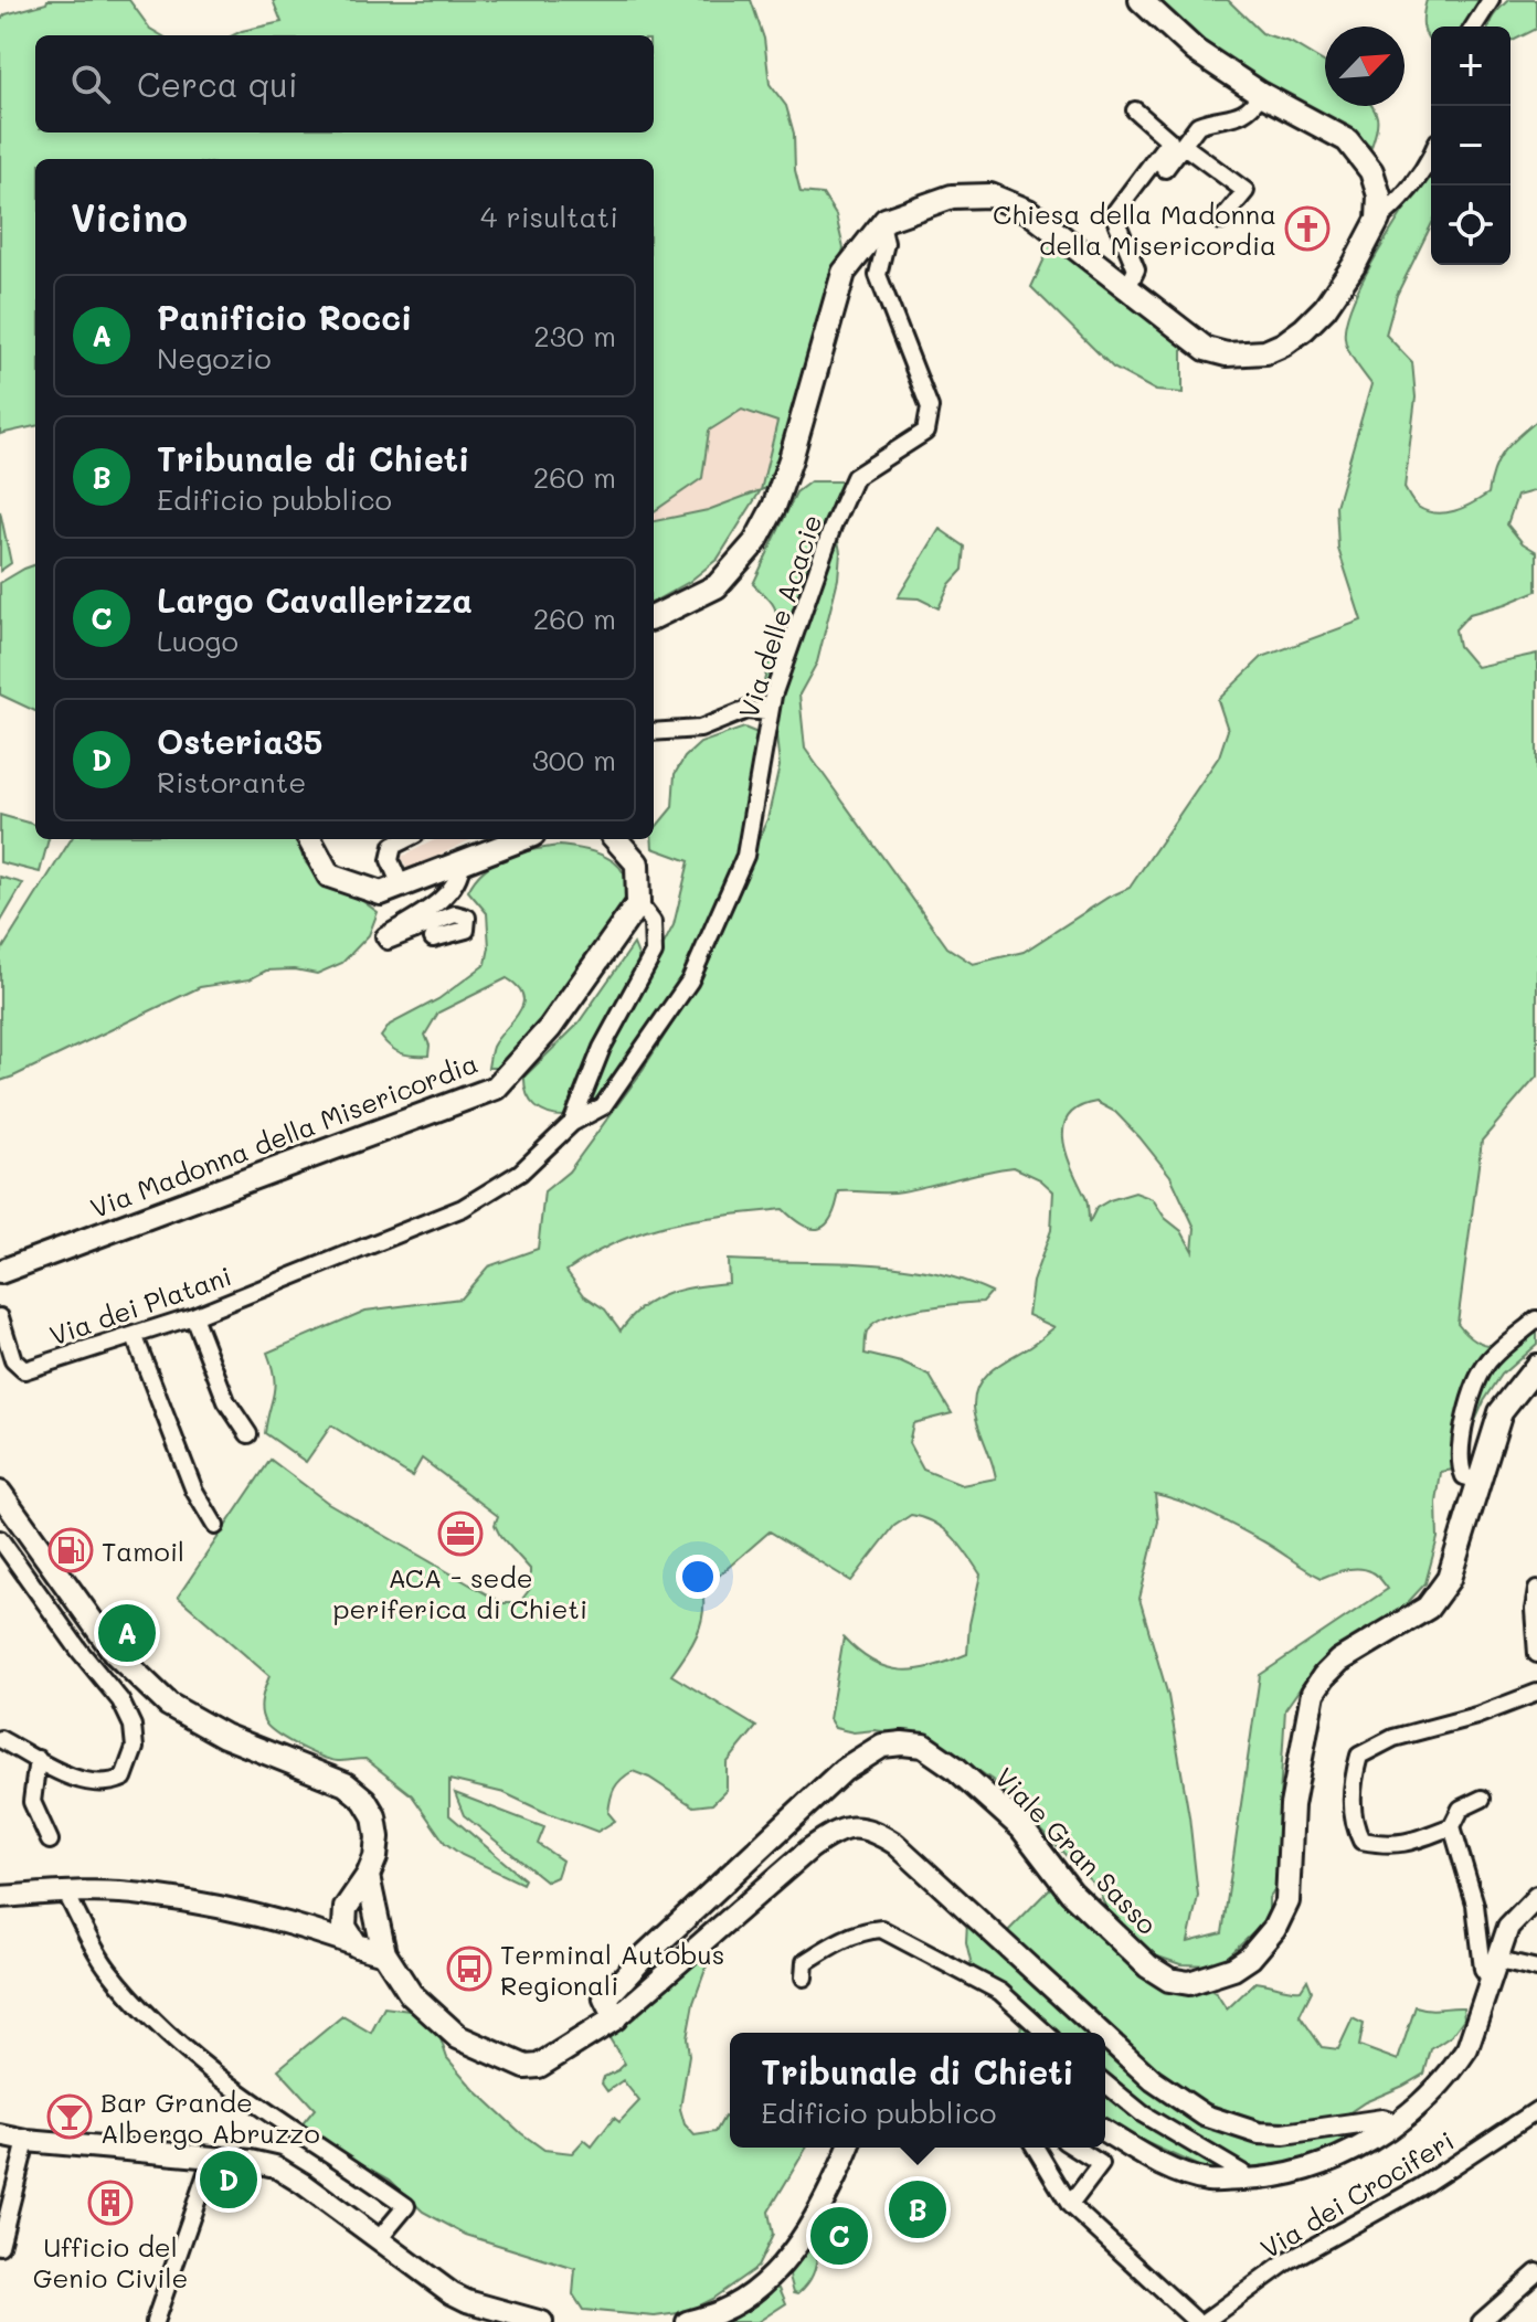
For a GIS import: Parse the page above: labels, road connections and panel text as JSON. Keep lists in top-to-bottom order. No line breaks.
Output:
{"streets":{"main road":["Via Madonna della Misericordia","Viale Gran Sasso"],"street":["Via delle Acacie","Via dei Platani","Via dei Crociferi"]},"crossings":[["Via delle Acacie","Via Madonna della Misericordia"],["Via delle Acacie","Via dei Platani"]],"places":{"church":["Chiesa della Madonna della Misericordia"],"office":["ACA - sede periferica di Chieti"],"fuel station":["Tamoil"],"bus stop":["Terminal Autobus Regionali"],"bar":["Bar Grande Albergo Abruzzo"],"building":["Ufficio del Genio Civile"]},"north":"top right","page":{"map_buttons":["+","−"],"search":"Cerca qui","heading":["Vicino","4 risultati"],"list":[{"mark":"A","name":"Panificio Rocci","note":"Negozio","value":"230 m"},{"mark":"B","name":"Tribunale di Chieti","note":"Edificio pubblico","value":"260 m"},{"mark":"C","name":"Largo Cavallerizza","note":"Luogo","value":"260 m"},{"mark":"D","name":"Osteria35","note":"Ristorante","value":"300 m"}],"pins":["A","D","B","C"],"popup":["Tribunale di Chieti","Edificio pubblico"]}}
